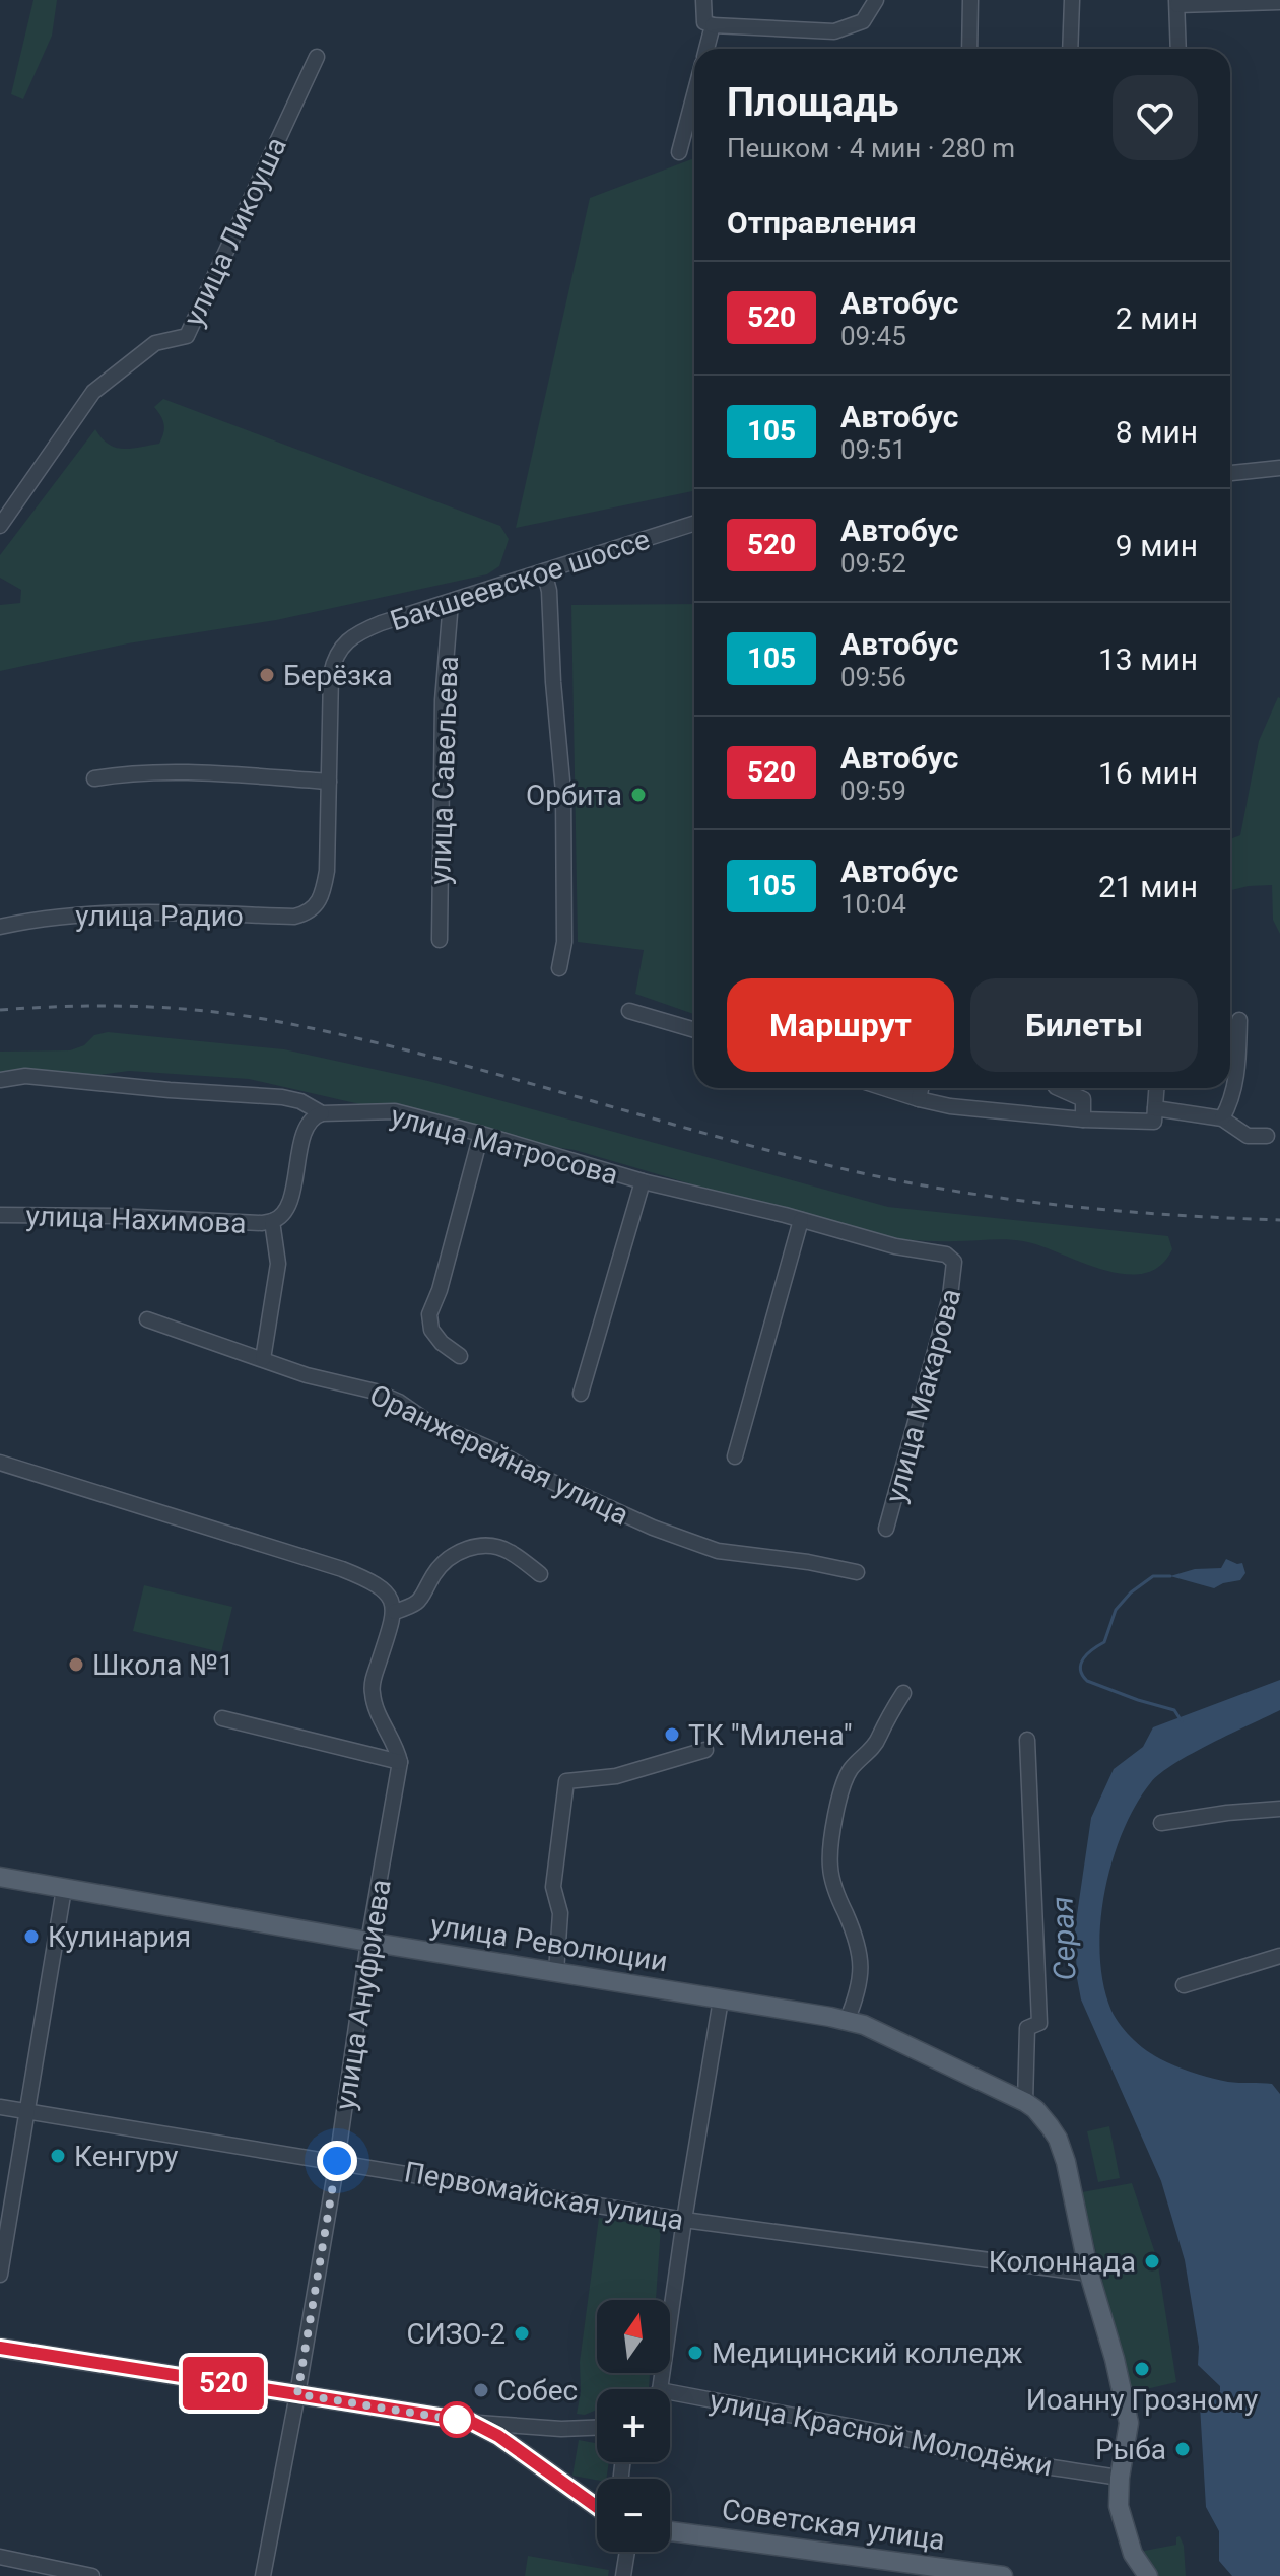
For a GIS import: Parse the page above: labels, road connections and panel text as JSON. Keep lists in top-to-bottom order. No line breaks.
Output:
{"streets":{"main road":["улица Революции","Советская улица"],"street":["улица Ликоуша","Бакшеевское шоссе","улица Савельева","улица Радио","улица Матросова","улица Нахимова","улица Макарова","Оранжерейная улица","улица Ануфриева","Первомайская улица","улица Красной Молодёжи"]},"crossings":[["Бакшеевское шоссе","улица Савельева"],["Бакшеевское шоссе","улица Радио"],["улица Матросова","улица Макарова"],["улица Революции","улица Ануфриева"],["улица Революции","Первомайская улица"],["улица Ануфриева","Первомайская улица"]],"water":["Серая"],"places":["Берёзка","Орбита","Школа №1","ТК \"Милена\"","Кулинария","Кенгуру","Колоннада","СИЗО-2","Медицинский колледж","Иоанну Грозному","Собес","Рыба"],"lines":["bus line 520"],"north":"top","page":{"on_map":"520","heading":[["Площадь","Пешком · 4 мин · 280 m"],"Отправления"],"list":[{"mark":"520","name":"Автобус","note":"09:45","value":"2 мин"},{"mark":"105","name":"Автобус","note":"09:51","value":"8 мин"},{"mark":"520","name":"Автобус","note":"09:52","value":"9 мин"},{"mark":"105","name":"Автобус","note":"09:56","value":"13 мин"},{"mark":"520","name":"Автобус","note":"09:59","value":"16 мин"},{"mark":"105","name":"Автобус","note":"10:04","value":"21 мин"}],"buttons":["Маршрут","Билеты"],"map_buttons":["+","−"]}}
